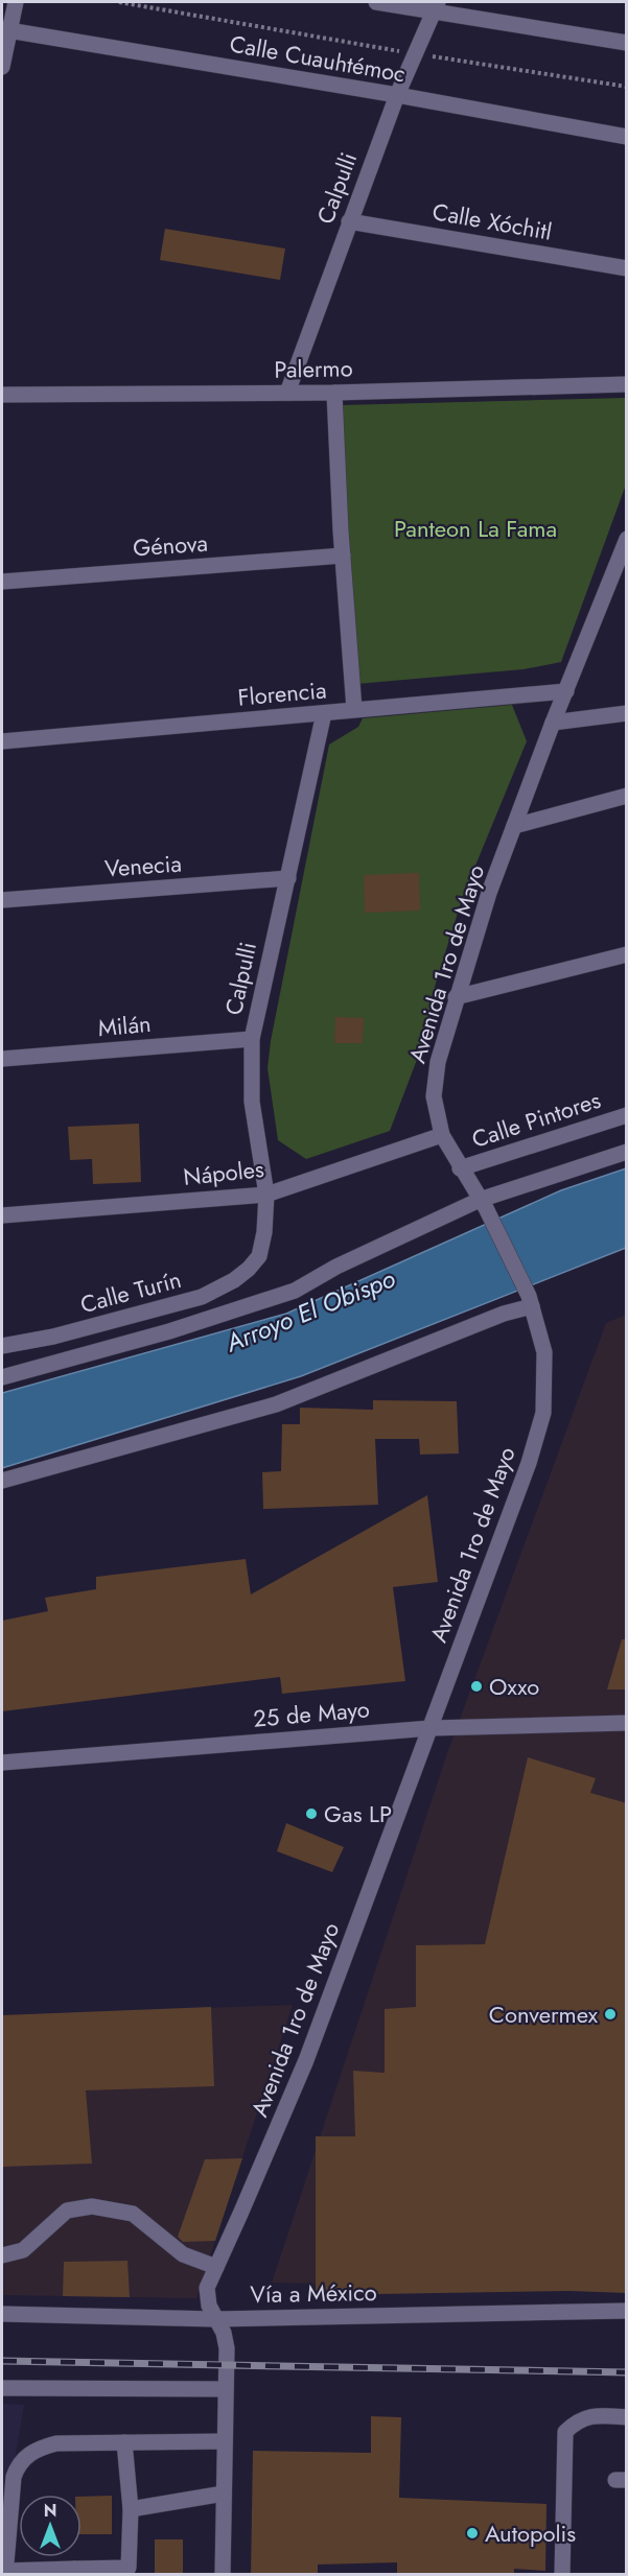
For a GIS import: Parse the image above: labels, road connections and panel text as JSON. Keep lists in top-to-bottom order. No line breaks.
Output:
{"streets":{"street":["Calle Cuauhtémoc","Calpulli","Calle Xóchitl","Palermo","Génova","Florencia","Venecia","Avenida 1ro de Mayo","Milán","Calle Pintores","Nápoles","Calle Turín","25 de Mayo","Vía a México"]},"crossings":[["Calle Cuauhtémoc","Calpulli"],["Calpulli","Calle Xóchitl"],["Calpulli","Palermo"],["Calpulli","Florencia"],["Calpulli","Venecia"],["Calpulli","Milán"],["Calpulli","Nápoles"],["Calpulli","Calle Turín"],["Florencia","Avenida 1ro de Mayo"],["Avenida 1ro de Mayo","Calle Pintores"],["Avenida 1ro de Mayo","Nápoles"],["Avenida 1ro de Mayo","25 de Mayo"],["Avenida 1ro de Mayo","Vía a México"]],"water":["Arroyo El Obispo"],"parks":["Panteon La Fama"],"places":["Oxxo","Gas LP","Convermex","Autopolis"],"north":"top"}
